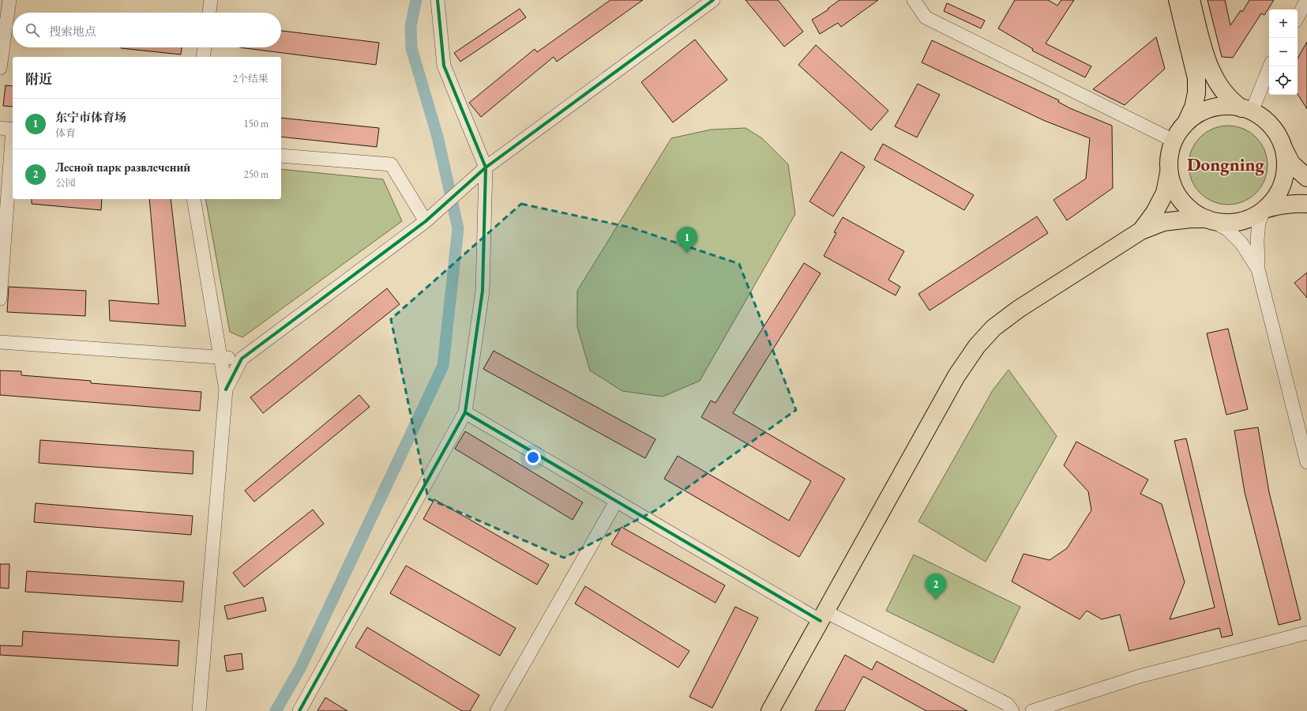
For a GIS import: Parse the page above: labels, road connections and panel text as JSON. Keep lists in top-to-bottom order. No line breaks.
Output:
{"districts":["Dongning"],"page":{"map_buttons":["+","−"],"search":"搜索地点","heading":["附近","2个结果"],"list":[{"mark":"1","name":"东宁市体育场","note":"体育","value":"150 m"},{"mark":"2","name":"Лесной парк развлечений","note":"公园","value":"250 m"}],"pins":["1","2"]}}
